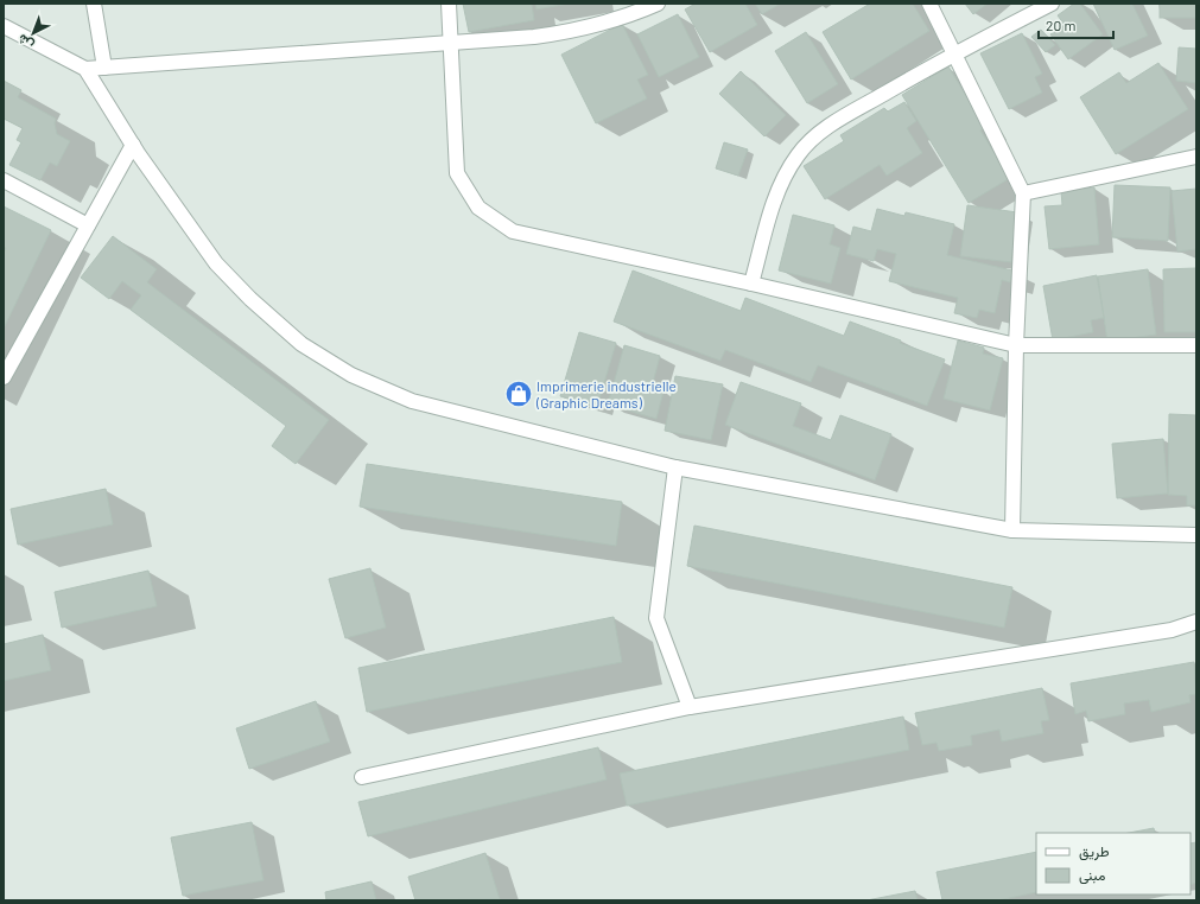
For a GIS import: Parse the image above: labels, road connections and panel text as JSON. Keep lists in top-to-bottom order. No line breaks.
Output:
{"places":{"shop":["Imprimerie industrielle (Graphic Dreams)"]},"legend":["طريق","مبنى"],"scale_bar":"20 m","north":"bottom left"}
